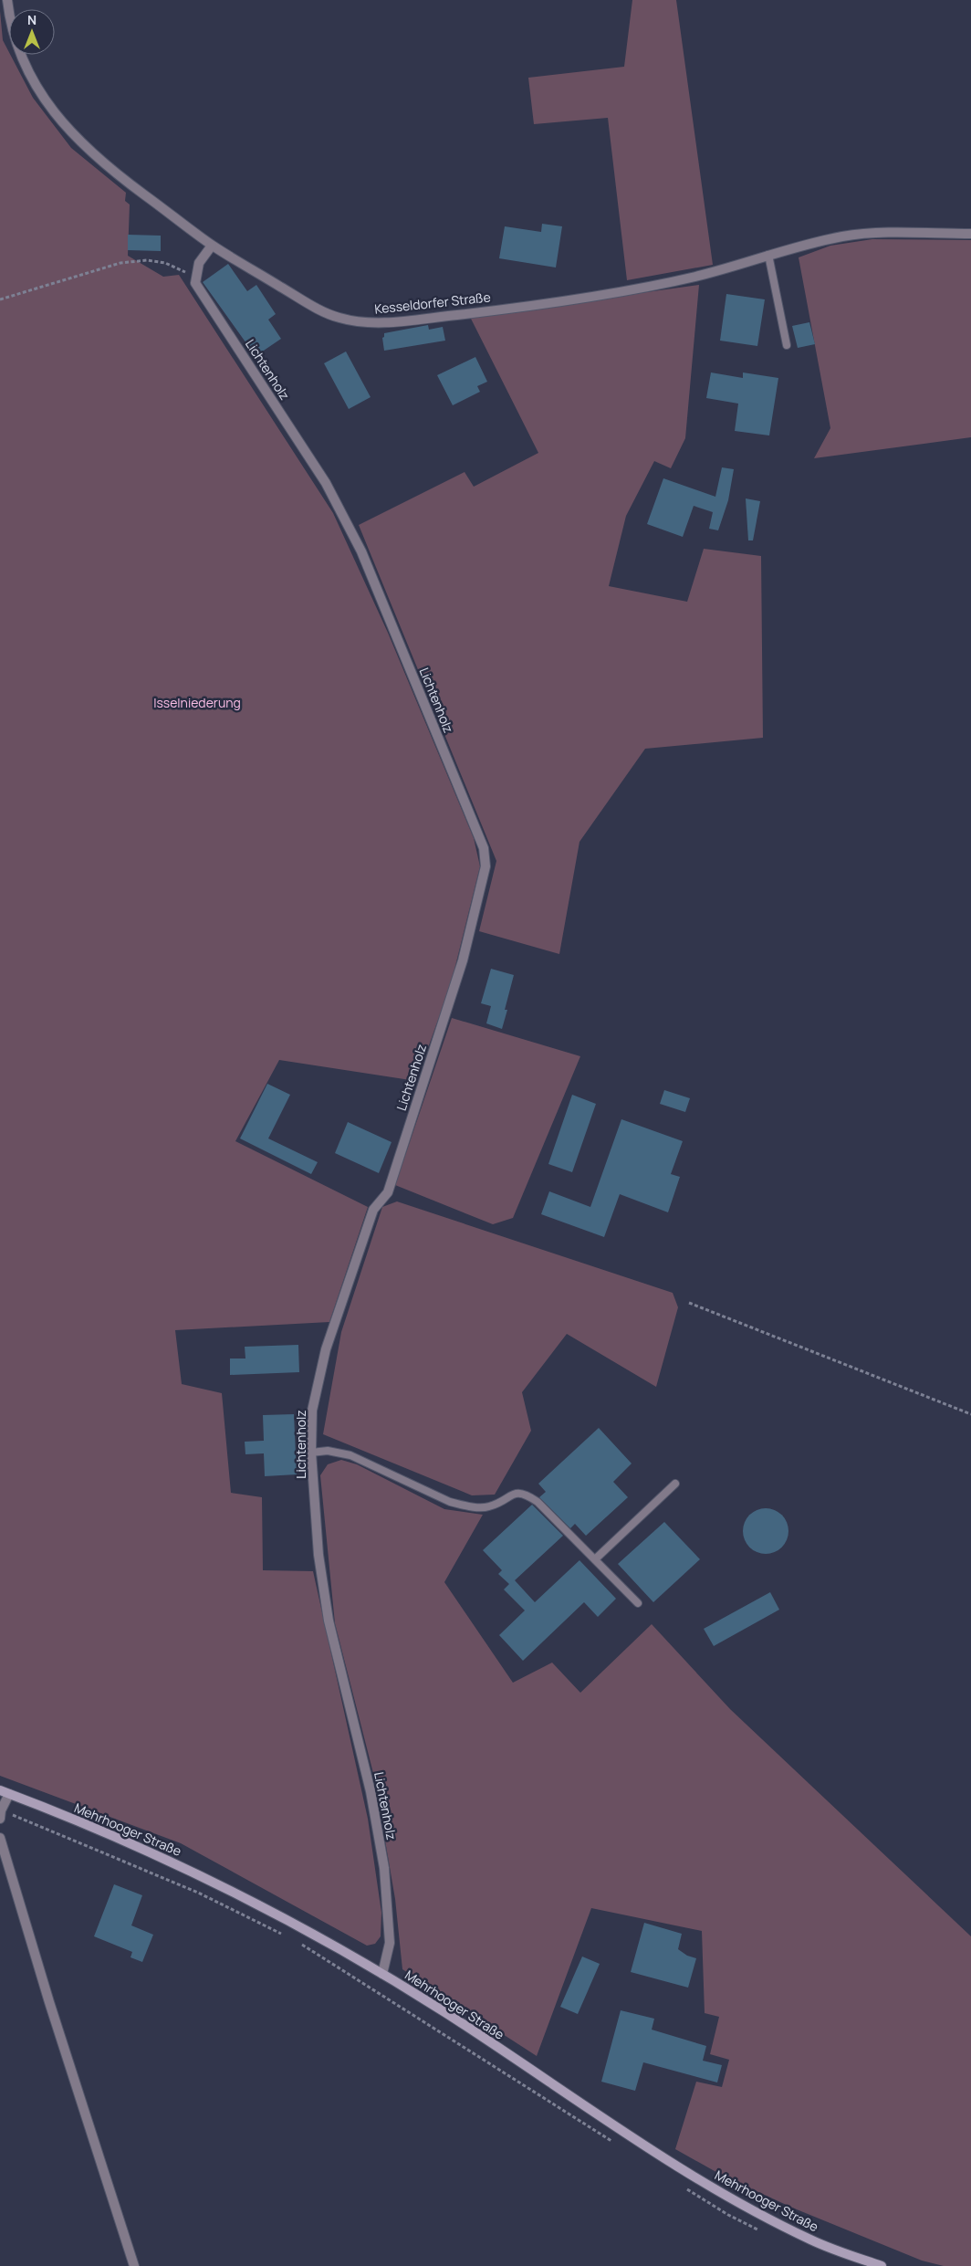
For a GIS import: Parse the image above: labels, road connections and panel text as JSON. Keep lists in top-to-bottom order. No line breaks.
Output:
{"streets":{"main road":["Mehrhooger Straße"],"street":["Kesseldorfer Straße","Lichtenholz"]},"crossings":[["Lichtenholz","Mehrhooger Straße"]],"parks":["Isselniederung"],"north":"top"}
